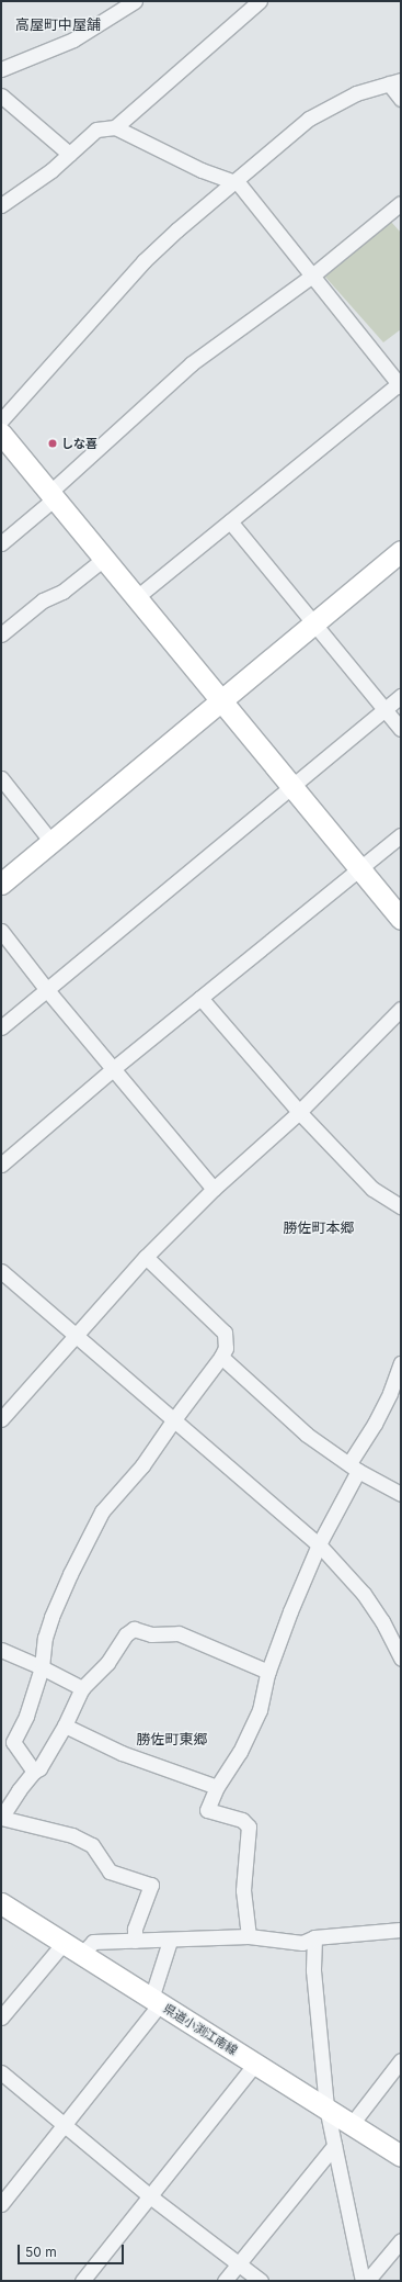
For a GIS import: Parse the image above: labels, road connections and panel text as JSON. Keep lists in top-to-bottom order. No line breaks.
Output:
{"streets":{"street":["県道小渕江南線"]},"districts":["高屋町中屋舗","勝佐町本郷","勝佐町東郷"],"places":["しな喜"],"scale_bar":"50 m"}
